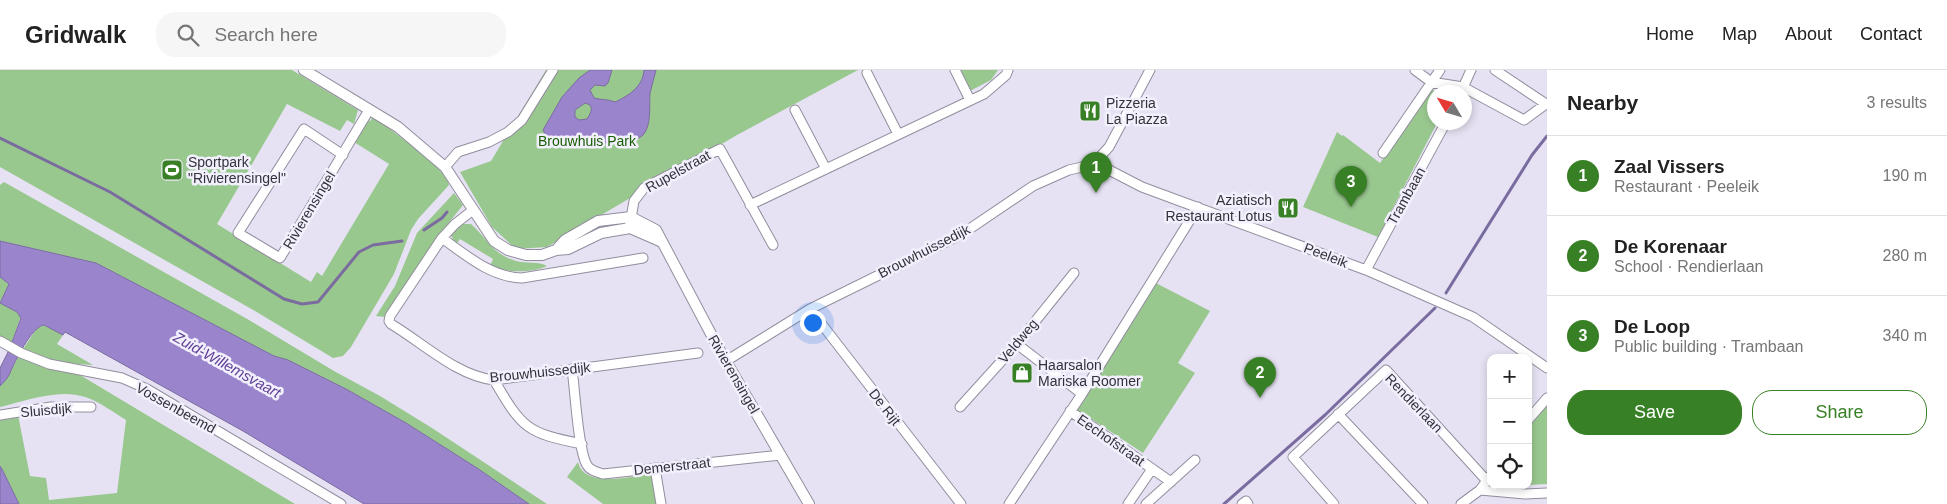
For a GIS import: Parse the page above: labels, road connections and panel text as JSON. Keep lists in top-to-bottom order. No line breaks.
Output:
{"streets":{"street":["Rupelstraat","Trambaan","Rivierensingel","Brouwhuissedijk","Peeleik","Veldweg","Rendierlaan","De Rijt","Vossenbeemd","Sluisdijk","Eechofstraat","Demerstraat"]},"crossings":[["Rupelstraat","Rivierensingel"],["Trambaan","Peeleik"],["Rivierensingel","Brouwhuissedijk"],["Rivierensingel","Demerstraat"],["Brouwhuissedijk","Peeleik"],["Brouwhuissedijk","De Rijt"],["Brouwhuissedijk","Demerstraat"]],"water":["Zuid-Willemsvaart"],"parks":["Brouwhuis Park"],"places":{"restaurant":["Pizzeria La Piazza","Aziatisch Restaurant Lotus"],"sports":["Sportpark \"Rivierensingel\""],"shop":["Haarsalon Mariska Roomer"]},"north":"top left","page":{"header":"Gridwalk","search":"Search here","nav":["Home","Map","About","Contact"],"heading":["Nearby","3 results"],"list":[{"mark":"1","name":"Zaal Vissers","note":"Restaurant · Peeleik","value":"190 m"},{"mark":"2","name":"De Korenaar","note":"School · Rendierlaan","value":"280 m"},{"mark":"3","name":"De Loop","note":"Public building · Trambaan","value":"340 m"}],"pins":["1","3","2"],"map_buttons":["+","−"],"buttons":["Save","Share"]}}
